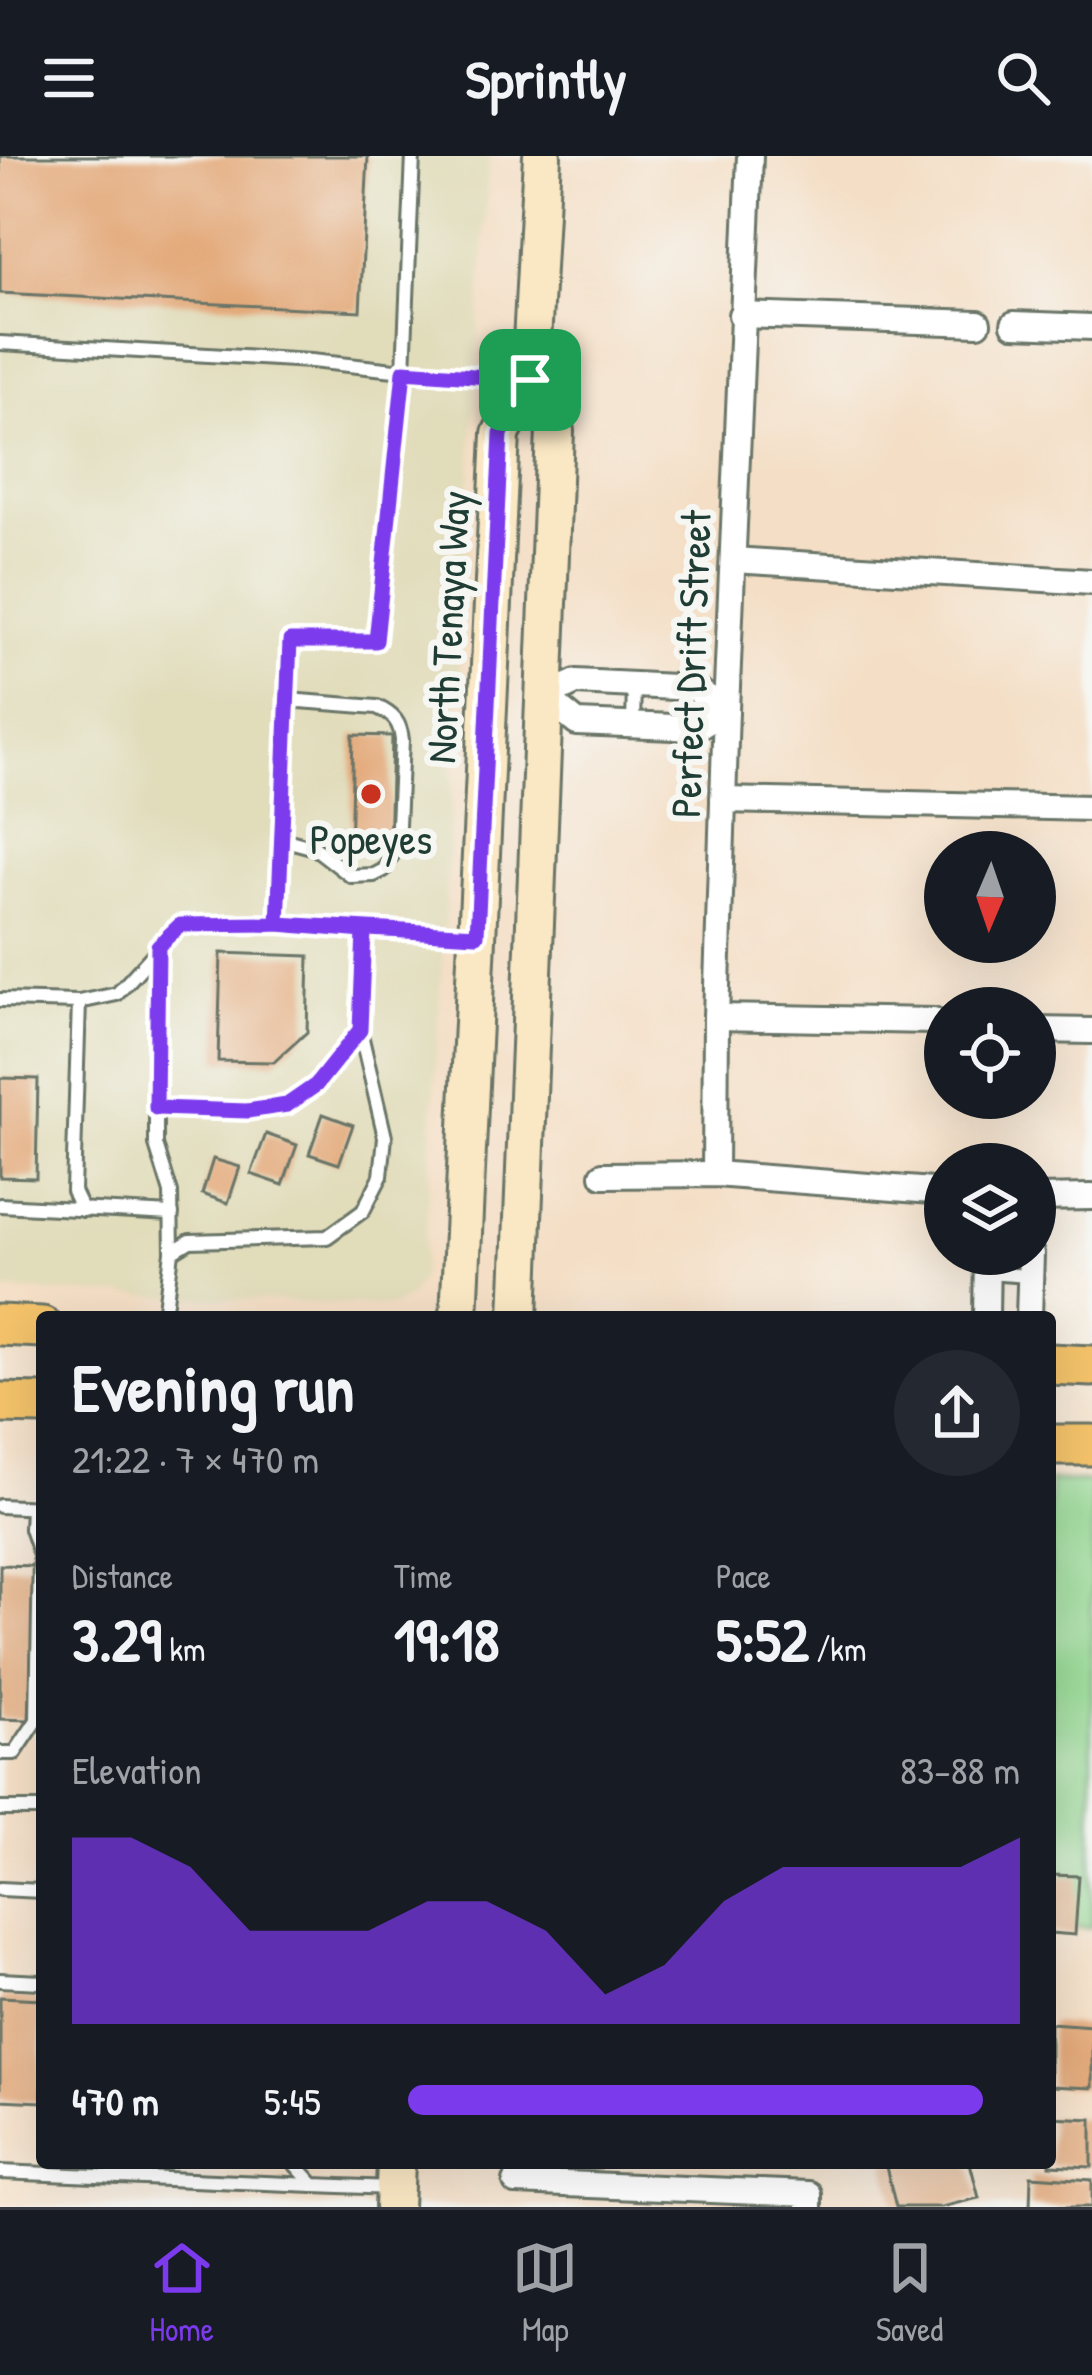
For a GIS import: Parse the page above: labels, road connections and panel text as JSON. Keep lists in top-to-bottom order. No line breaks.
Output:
{"streets":{"main road":["North Tenaya Way"],"street":["Perfect Drift Street"]},"places":["Popeyes"],"north":"bottom","page":{"header":"Sprintly","heading":["Evening run","21:22 · 7 × 470 m"],"stats":[["Distance","3.29 km"],["Time","19:18"],["Pace","5:52 /km"]],"chart":["Elevation","83–88 m"],"list":[{"name":"470 m","note":"5:45"}],"tabs":["Home","Map","Saved"]}}
